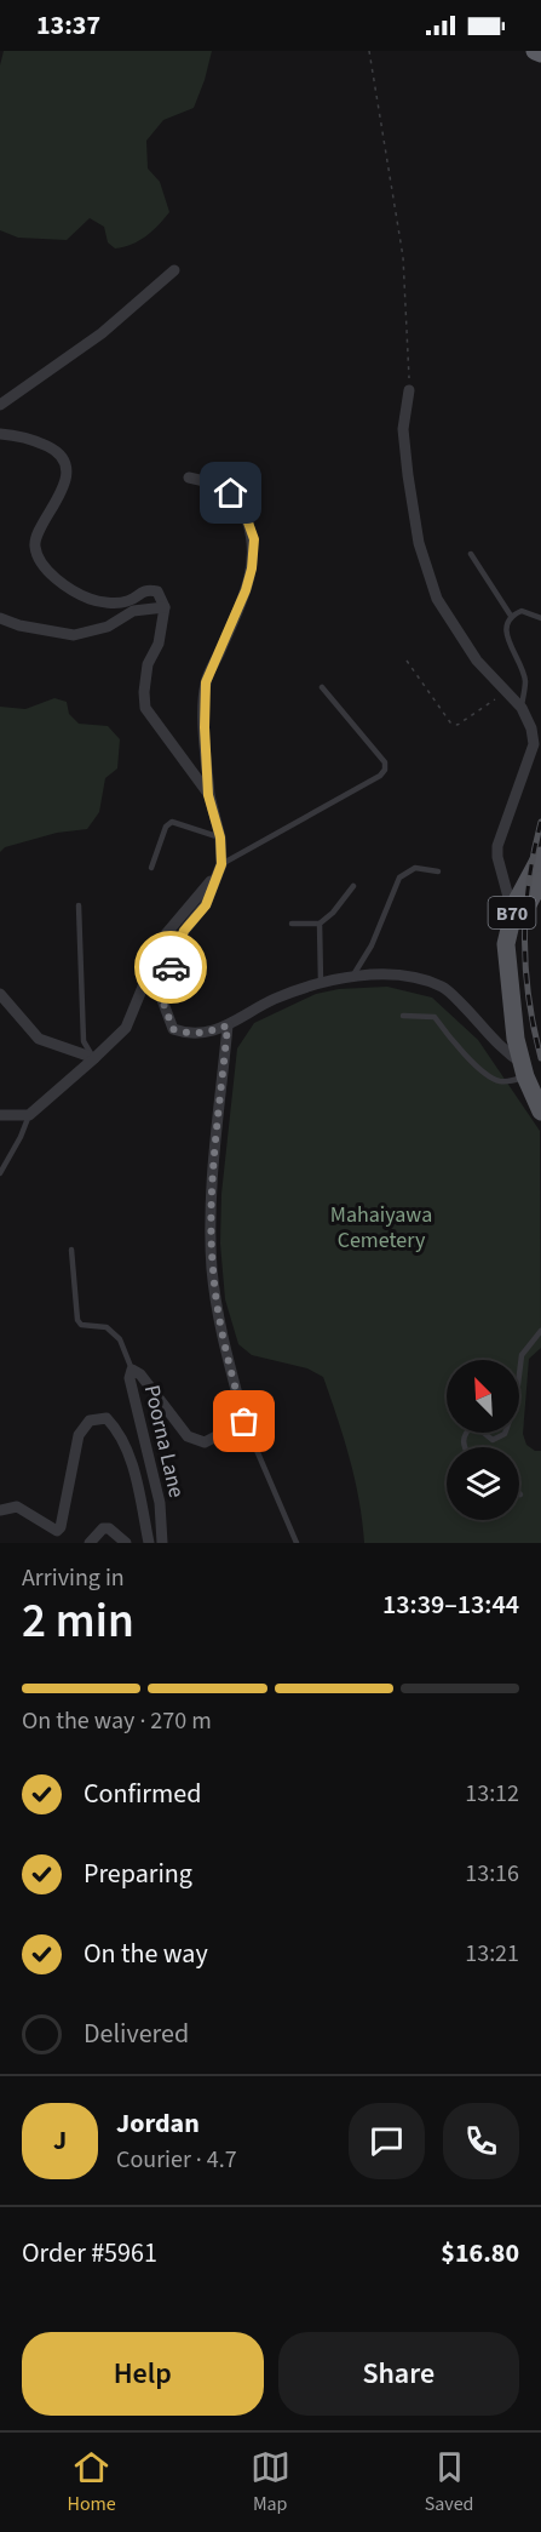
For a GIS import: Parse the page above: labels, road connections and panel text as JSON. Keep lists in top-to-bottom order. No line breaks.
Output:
{"streets":{"main road":["B70"],"street":["Poorna Lane"]},"parks":["Mahaiyawa Cemetery"],"north":"top left","page":{"status":"13:37","heading":["2 min","Arriving in","13:39–13:44"],"panel":["Jordan","Courier · 4.7","Order #5961","$16.80"],"bar":"On the way · 270 m","list":[["Confirmed","13:12"],["Preparing","13:16"],["On the way","13:21"],"Delivered"],"round":"J","buttons":["Help","Share"],"tabs":["Home","Map","Saved"]}}
